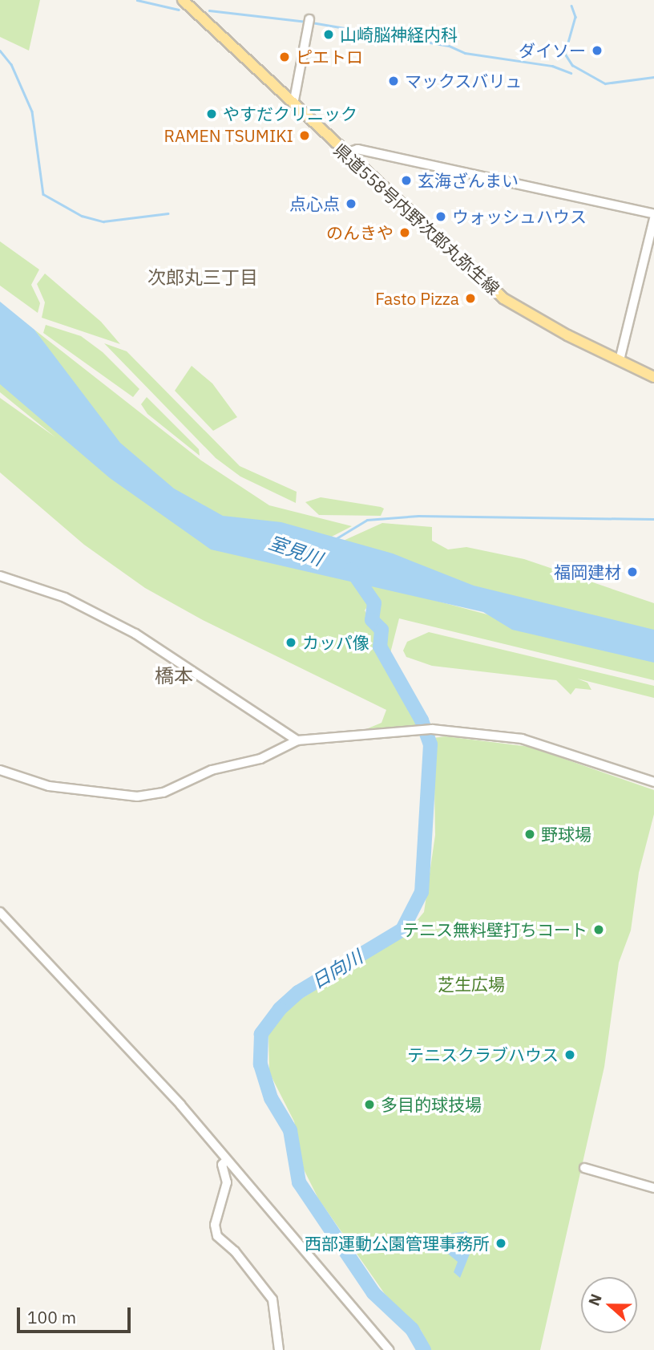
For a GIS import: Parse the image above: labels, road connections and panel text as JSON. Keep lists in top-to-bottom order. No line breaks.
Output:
{"streets":{"main road":["県道558号内野次郎丸弥生線"]},"districts":["次郎丸三丁目","橋本"],"water":["室見川","日向川"],"parks":["芝生広場"],"places":["山崎脳神経内科","ダイソー","ピエトロ","マックスバリュ","やすだクリニック","RAMEN TSUMIKI","玄海ざんまい","点心点","ウォッシュハウス","のんきや","Fasto Pizza","福岡建材","カッパ像","野球場","テニス無料壁打ちコート","テニスクラブハウス","多目的球技場","西部運動公園管理事務所"],"scale_bar":"100 m","north":"left"}
